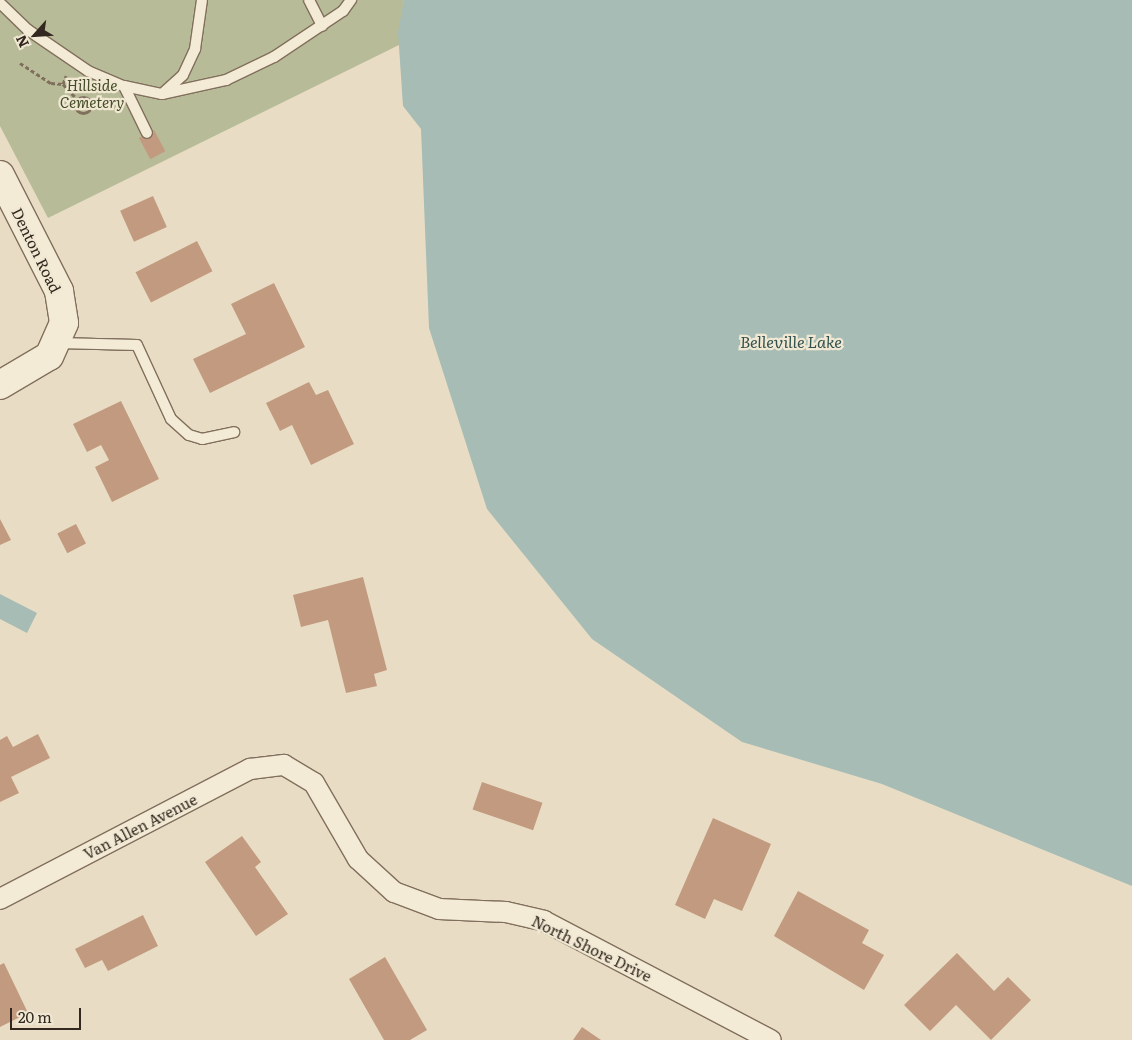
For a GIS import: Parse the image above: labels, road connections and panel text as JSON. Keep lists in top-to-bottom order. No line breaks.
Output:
{"streets":{"street":["Denton Road","Van Allen Avenue","North Shore Drive"]},"crossings":[["Van Allen Avenue","North Shore Drive"]],"water":["Belleville Lake"],"parks":["Hillside Cemetery"],"scale_bar":"20 m","north":"bottom left"}
